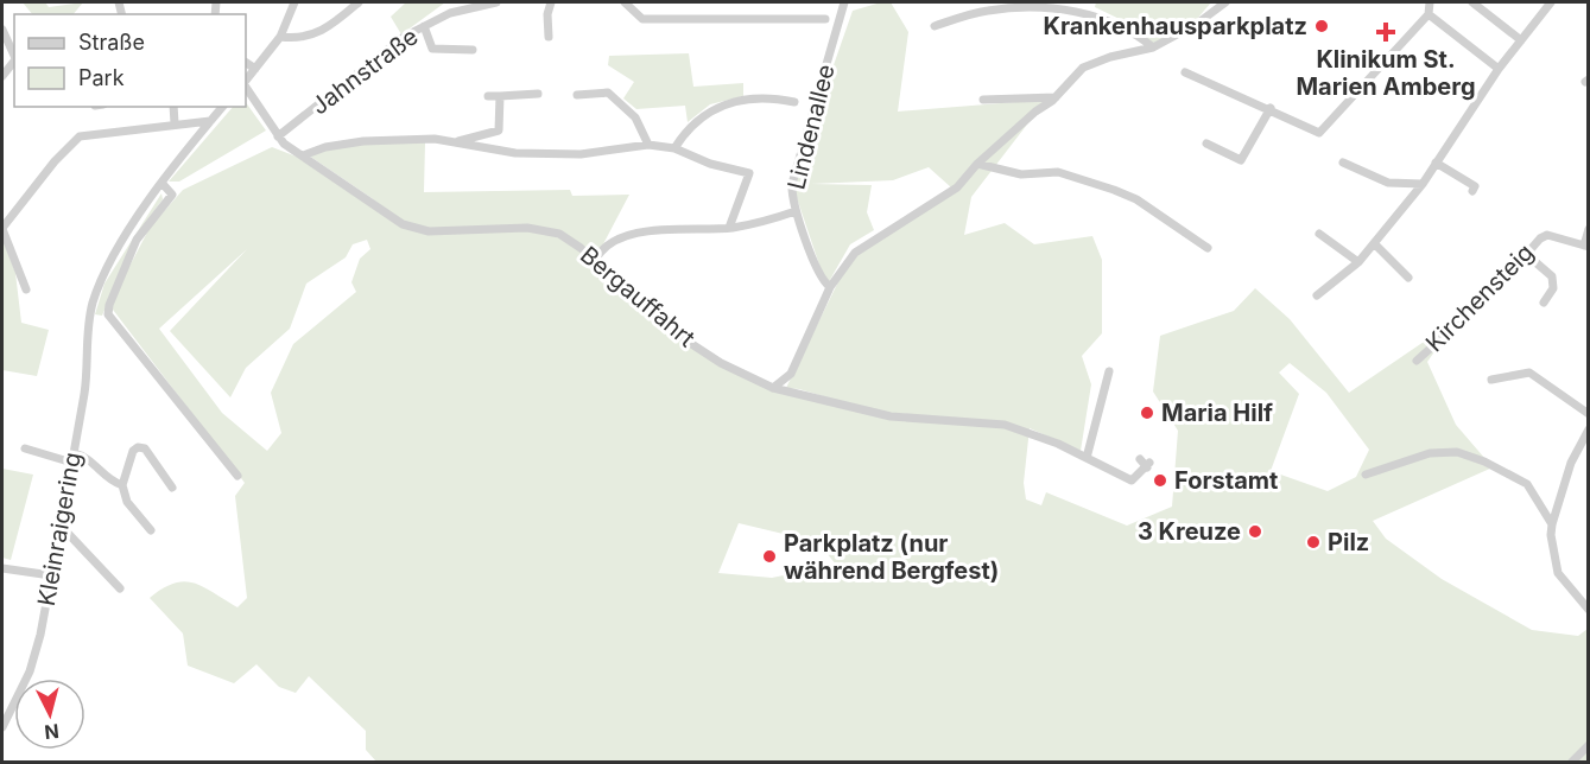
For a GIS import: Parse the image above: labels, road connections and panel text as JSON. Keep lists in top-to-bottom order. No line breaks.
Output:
{"streets":{"street":["Jahnstraße","Lindenallee","Bergauffahrt","Kirchensteig","Kleinraigering"]},"crossings":[["Jahnstraße","Bergauffahrt"]],"places":{"other":["Krankenhausparkplatz","Maria Hilf","Forstamt","3 Kreuze","Pilz","Parkplatz (nur während Bergfest)"],"health":["Klinikum St. Marien Amberg"]},"legend":["Straße","Park"],"north":"bottom"}
